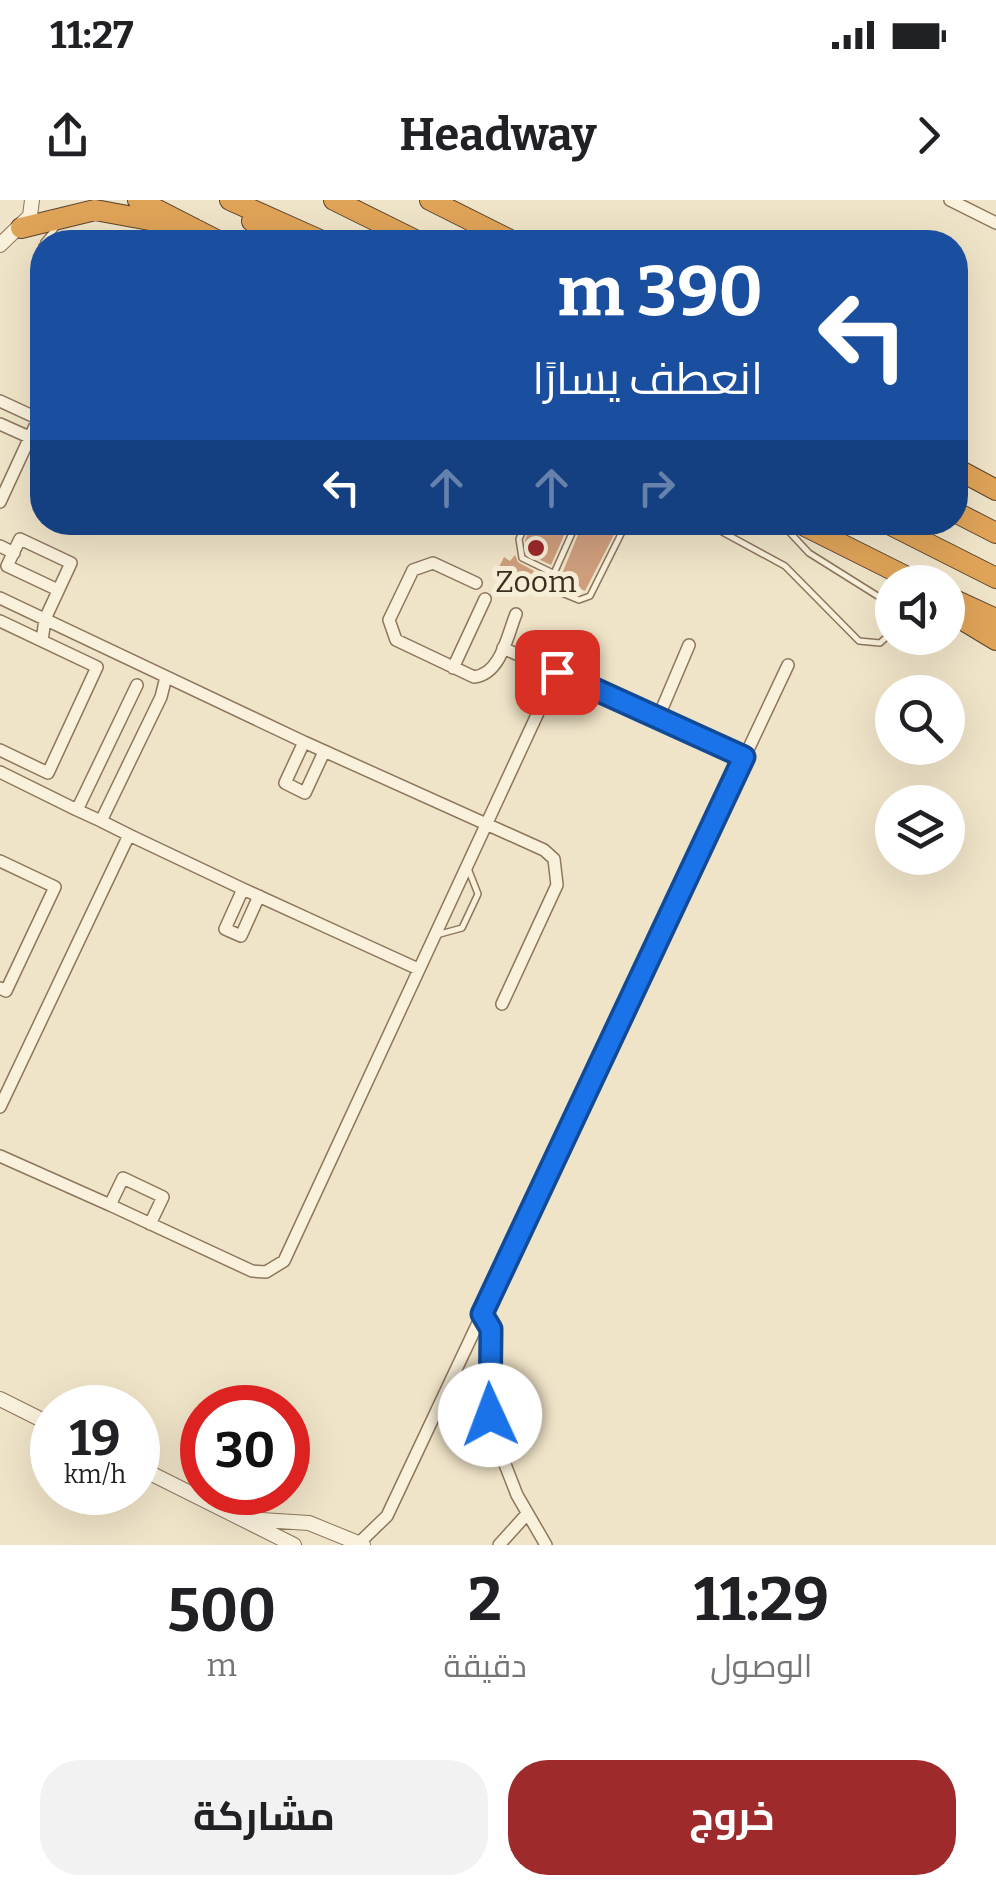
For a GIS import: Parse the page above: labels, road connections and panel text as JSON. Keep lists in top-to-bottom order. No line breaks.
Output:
{"places":["Zoom"],"page":{"status":"11:27","header":"Headway","turn":["390 m","انعطف يسارًا"],"speed":"19 km/h","limit":"30","eta":["11:29","الوصول","2","دقيقة","500","m"],"buttons":["خروج","مشاركة"]}}
